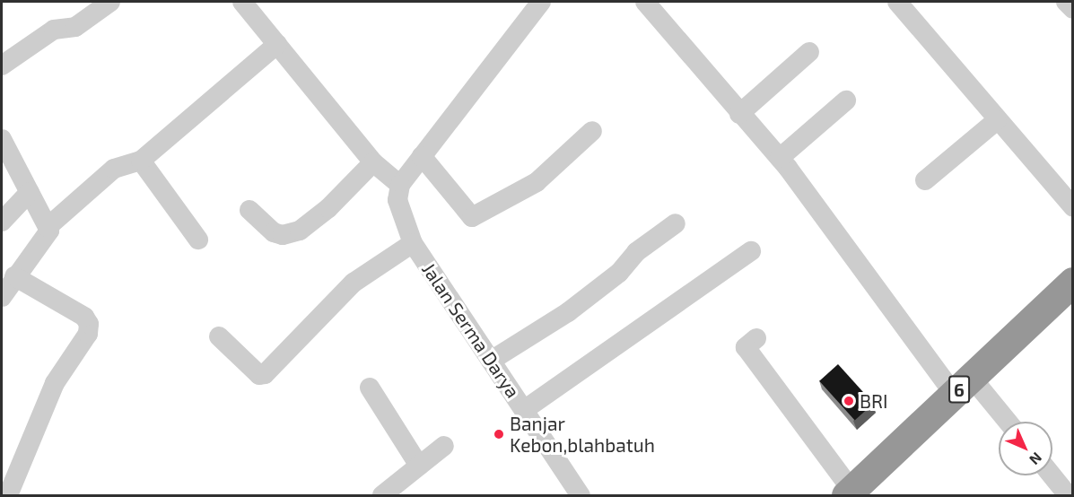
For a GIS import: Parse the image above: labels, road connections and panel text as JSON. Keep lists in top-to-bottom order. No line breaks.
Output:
{"streets":{"highway":["6"],"street":["Jalan Serma Darya"]},"places":["BRI","Banjar Kebon,blahbatuh"],"north":"bottom right"}
